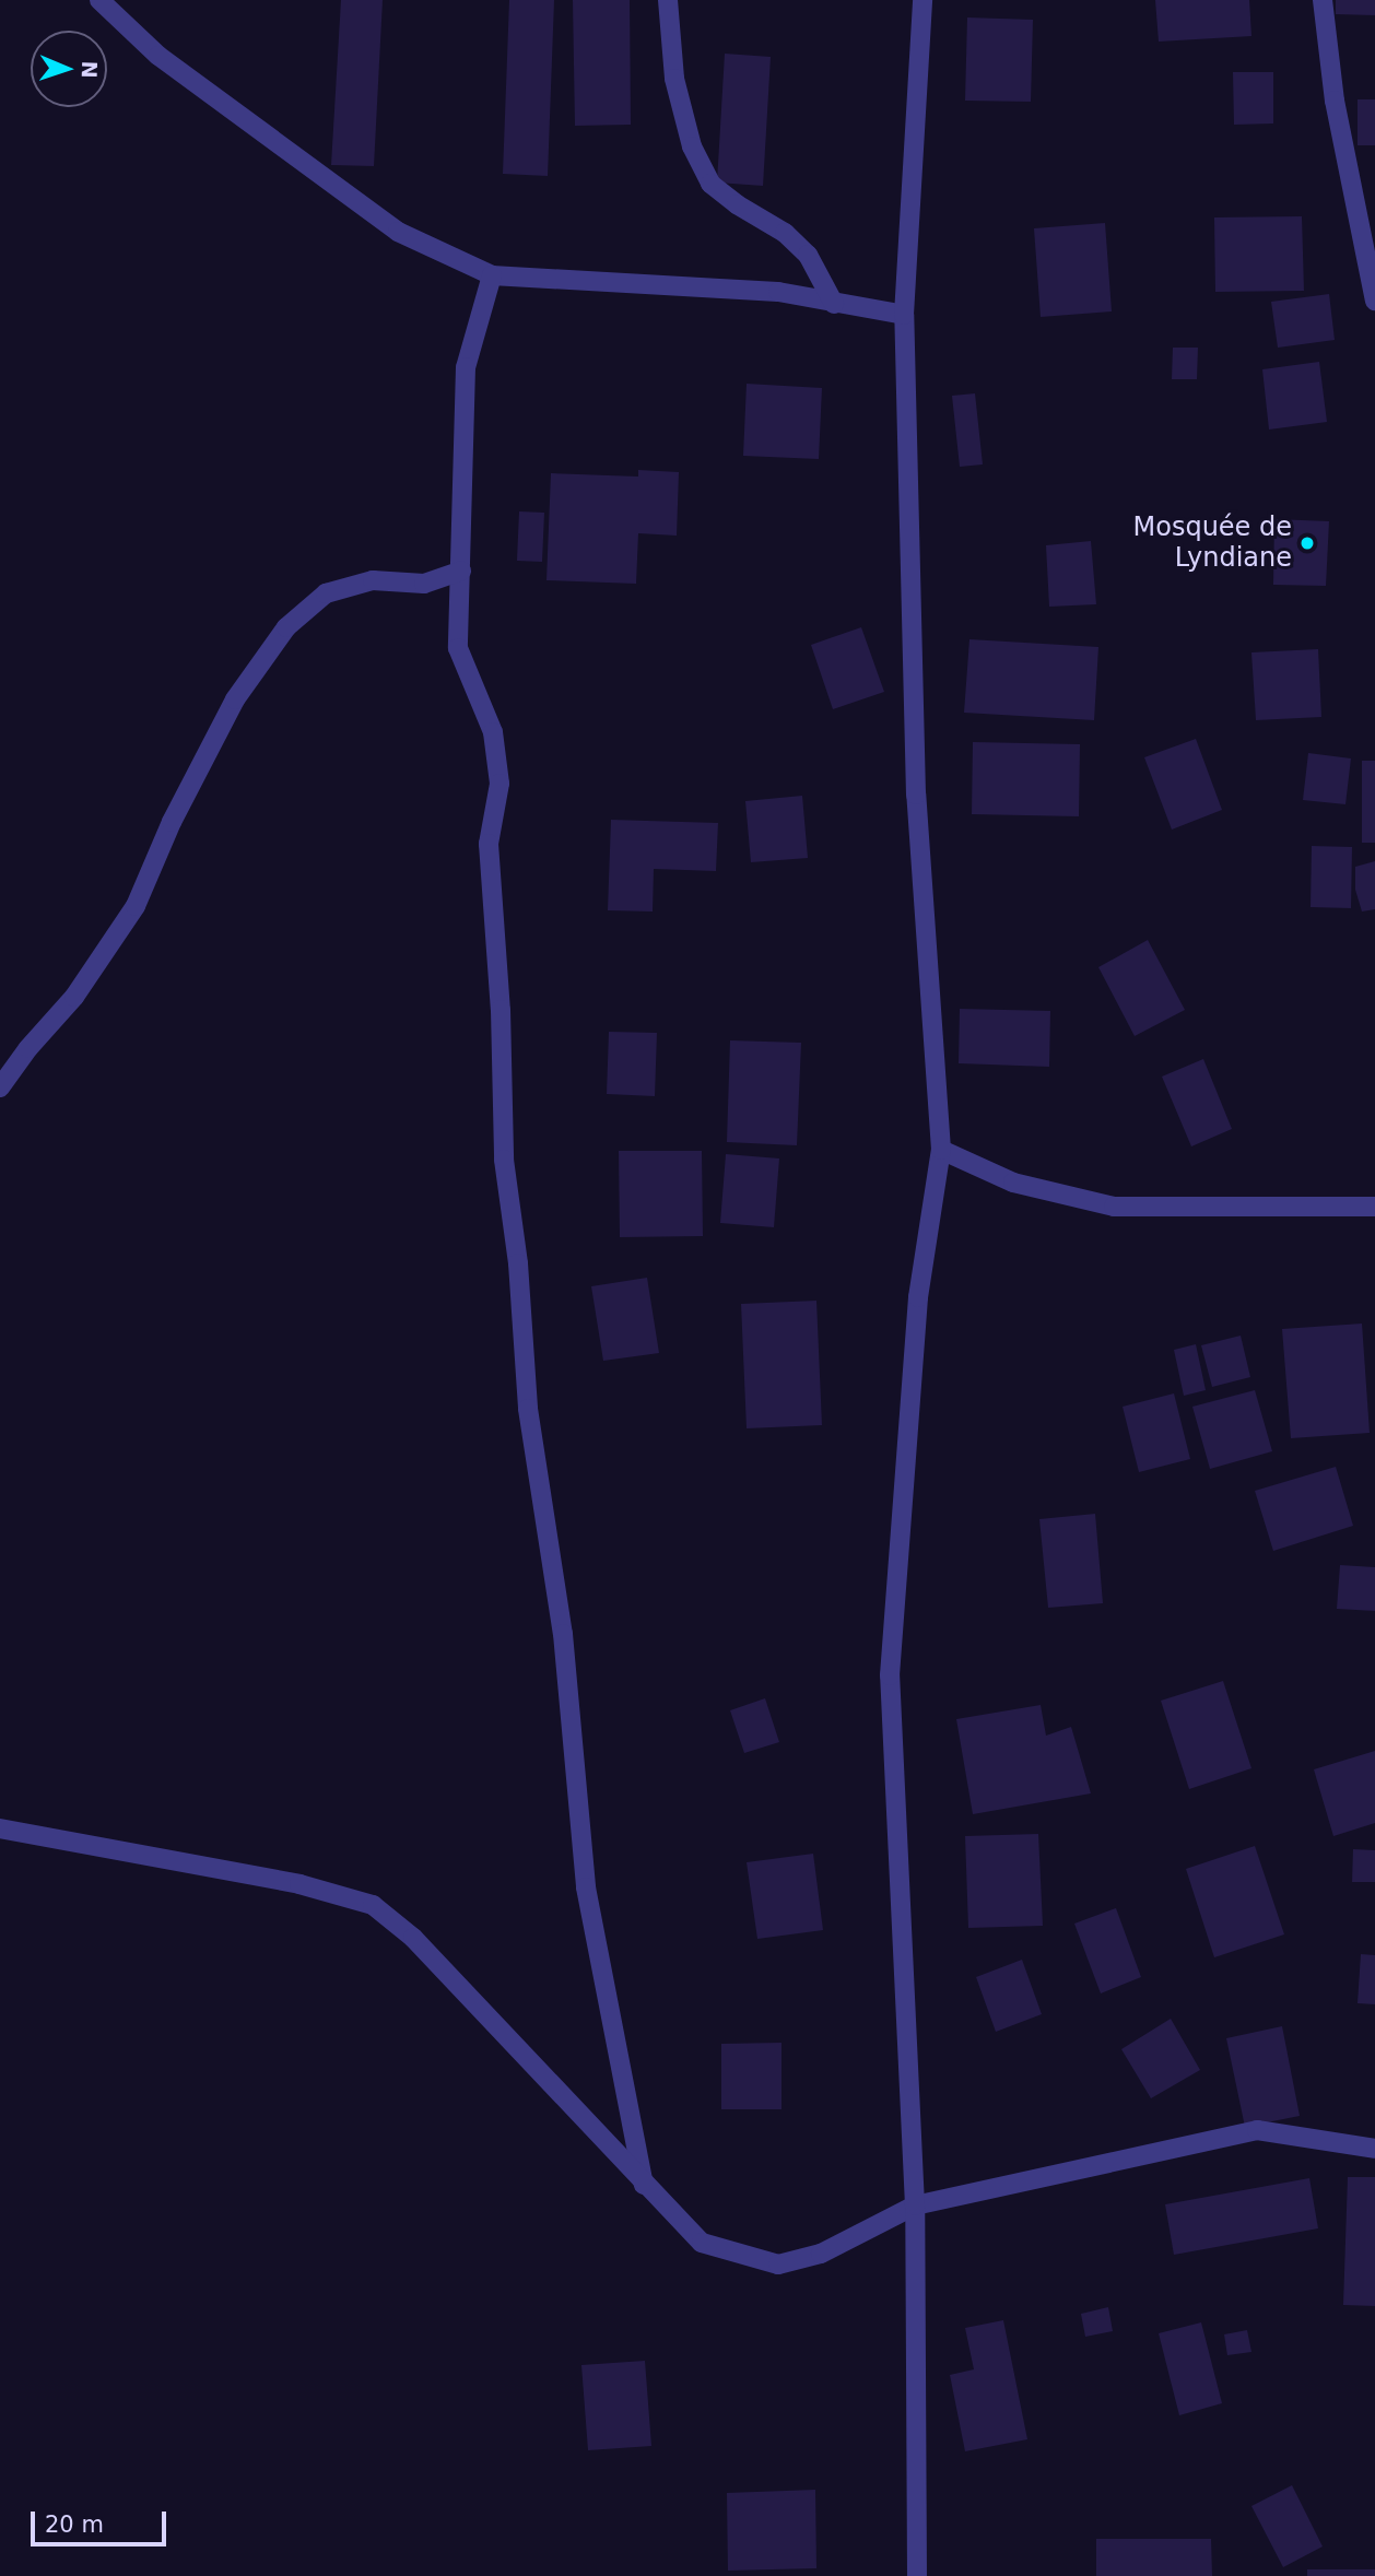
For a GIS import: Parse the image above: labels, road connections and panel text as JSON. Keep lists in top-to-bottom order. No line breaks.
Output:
{"places":["Mosquée de Lyndiane"],"scale_bar":"20 m","north":"right"}
